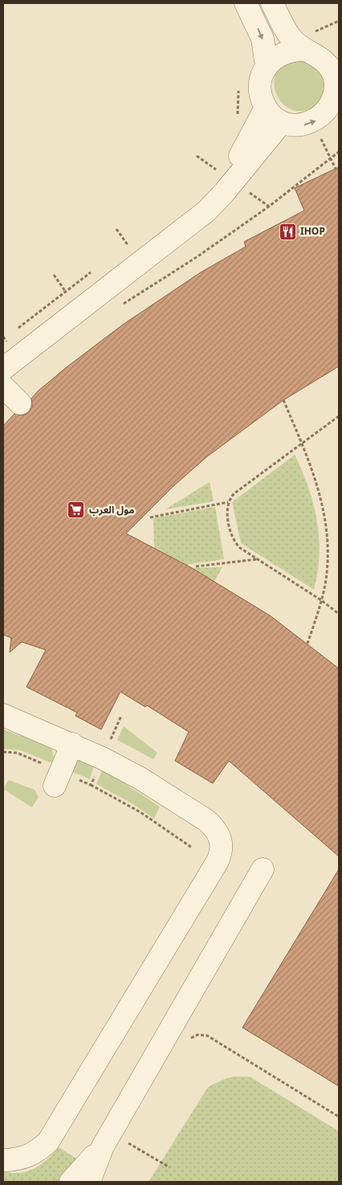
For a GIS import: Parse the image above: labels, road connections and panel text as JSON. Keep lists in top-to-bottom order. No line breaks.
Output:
{"places":{"restaurant":["IHOP"],"supermarket":["مول العرب"]}}
